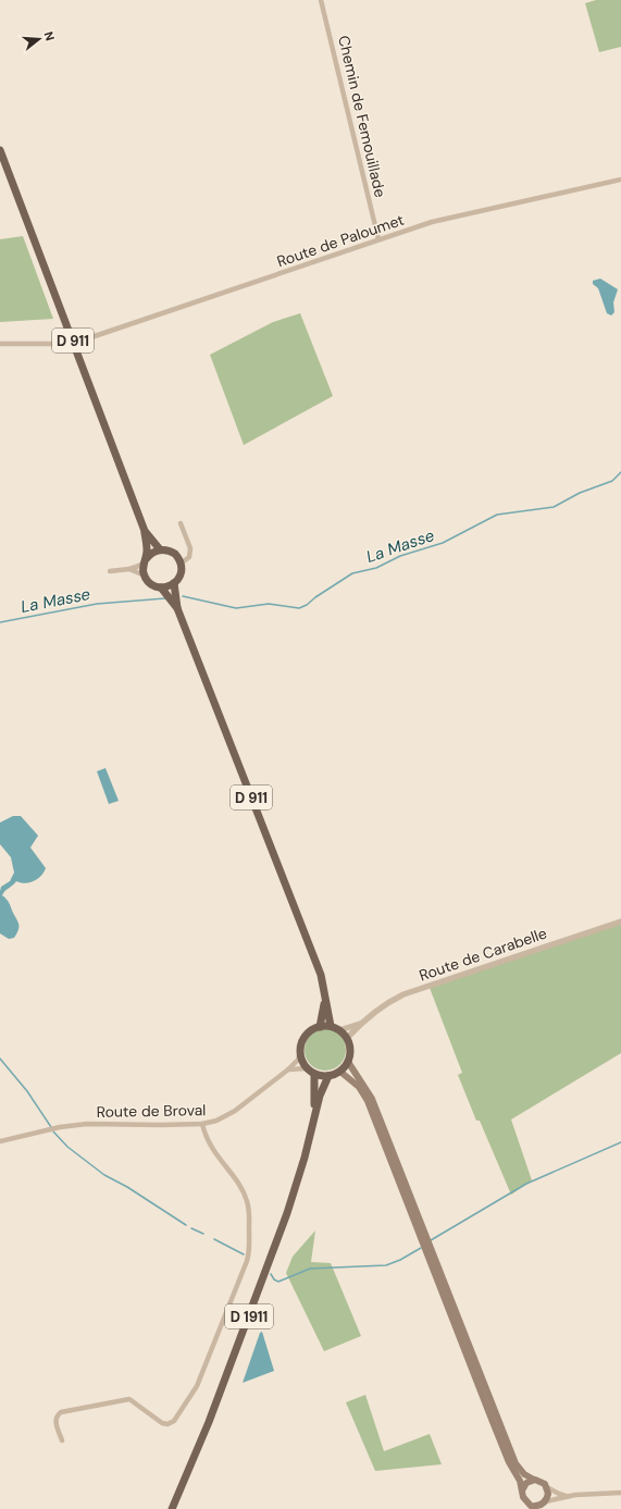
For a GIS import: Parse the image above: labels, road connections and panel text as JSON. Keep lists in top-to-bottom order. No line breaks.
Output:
{"streets":{"main road":["D 911","D 1911"],"street":["Chemin de Femouillade","Route de Paloumet","Route de Carabelle","Route de Broval"]},"crossings":[["Chemin de Femouillade","Route de Paloumet"],["Route de Paloumet","D 911"],["D 911","Route de Carabelle"],["D 911","Route de Broval"],["D 911","D 1911"],["Route de Carabelle","Route de Broval"],["Route de Carabelle","D 1911"],["Route de Broval","D 1911"]],"water":["La Masse"],"north":"right"}
